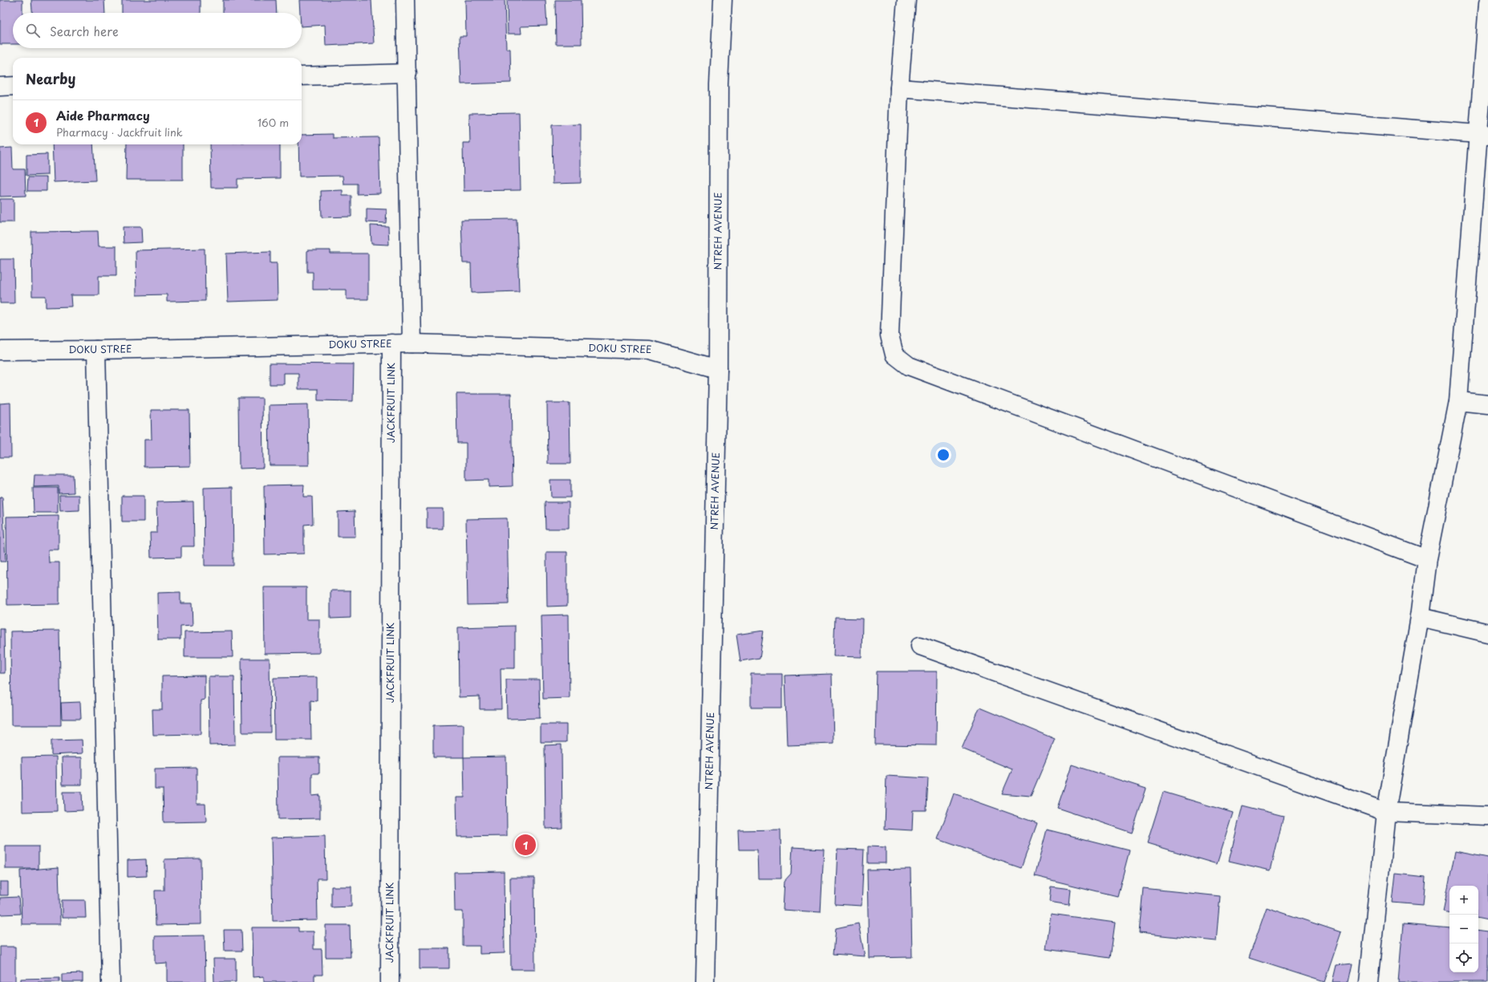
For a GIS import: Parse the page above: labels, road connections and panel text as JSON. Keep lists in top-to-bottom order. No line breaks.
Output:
{"streets":{"street":["NTREH AVENUE","DOKU STREE","JACKFRUIT LINK"]},"crossings":[["NTREH AVENUE","DOKU STREE"],["DOKU STREE","JACKFRUIT LINK"]],"page":{"search":"Search here","heading":"Nearby","list":[{"mark":"1","name":"Aide Pharmacy","note":"Pharmacy · Jackfruit link","value":"160 m"}],"pins":"1","map_buttons":["+","−"]}}
